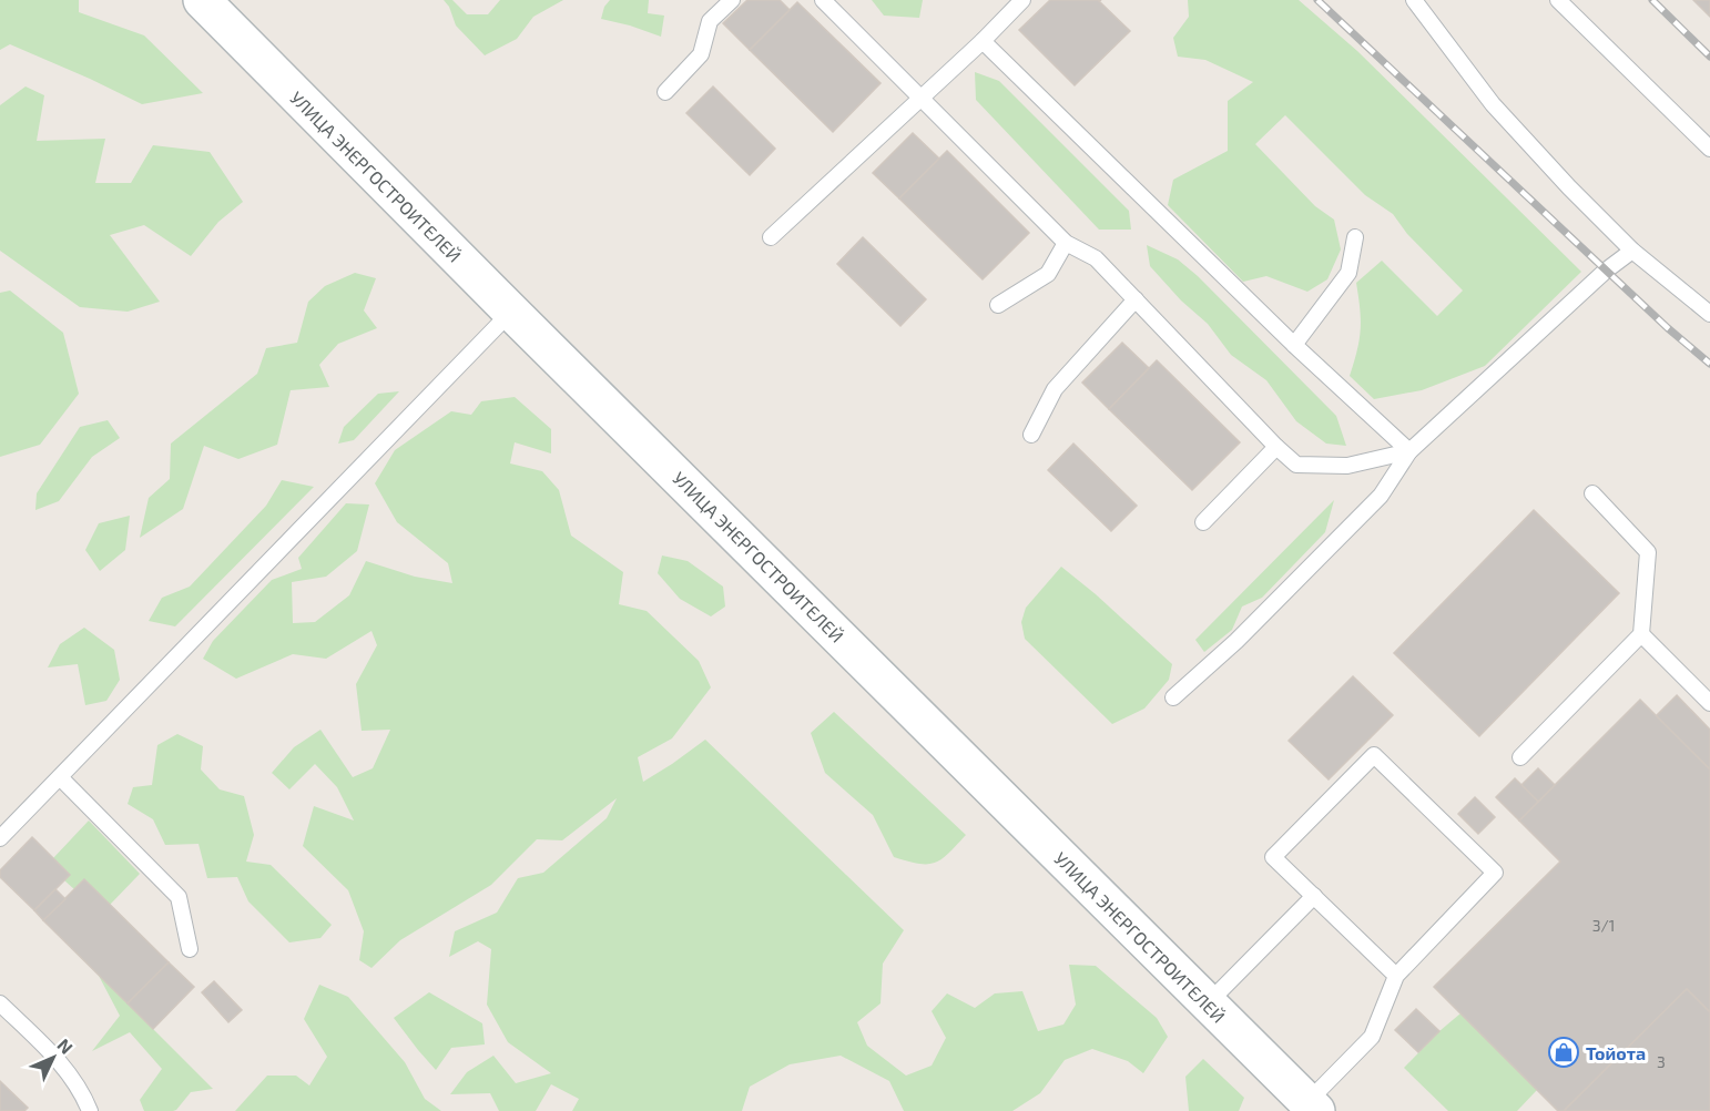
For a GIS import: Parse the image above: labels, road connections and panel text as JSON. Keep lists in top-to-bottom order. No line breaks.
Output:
{"streets":{"main road":["УЛИЦА ЭНЕРГОСТРОИТЕЛЕЙ"]},"places":{"shop":["Тойота"]},"house_numbers":["3/1","3"],"north":"top right"}
